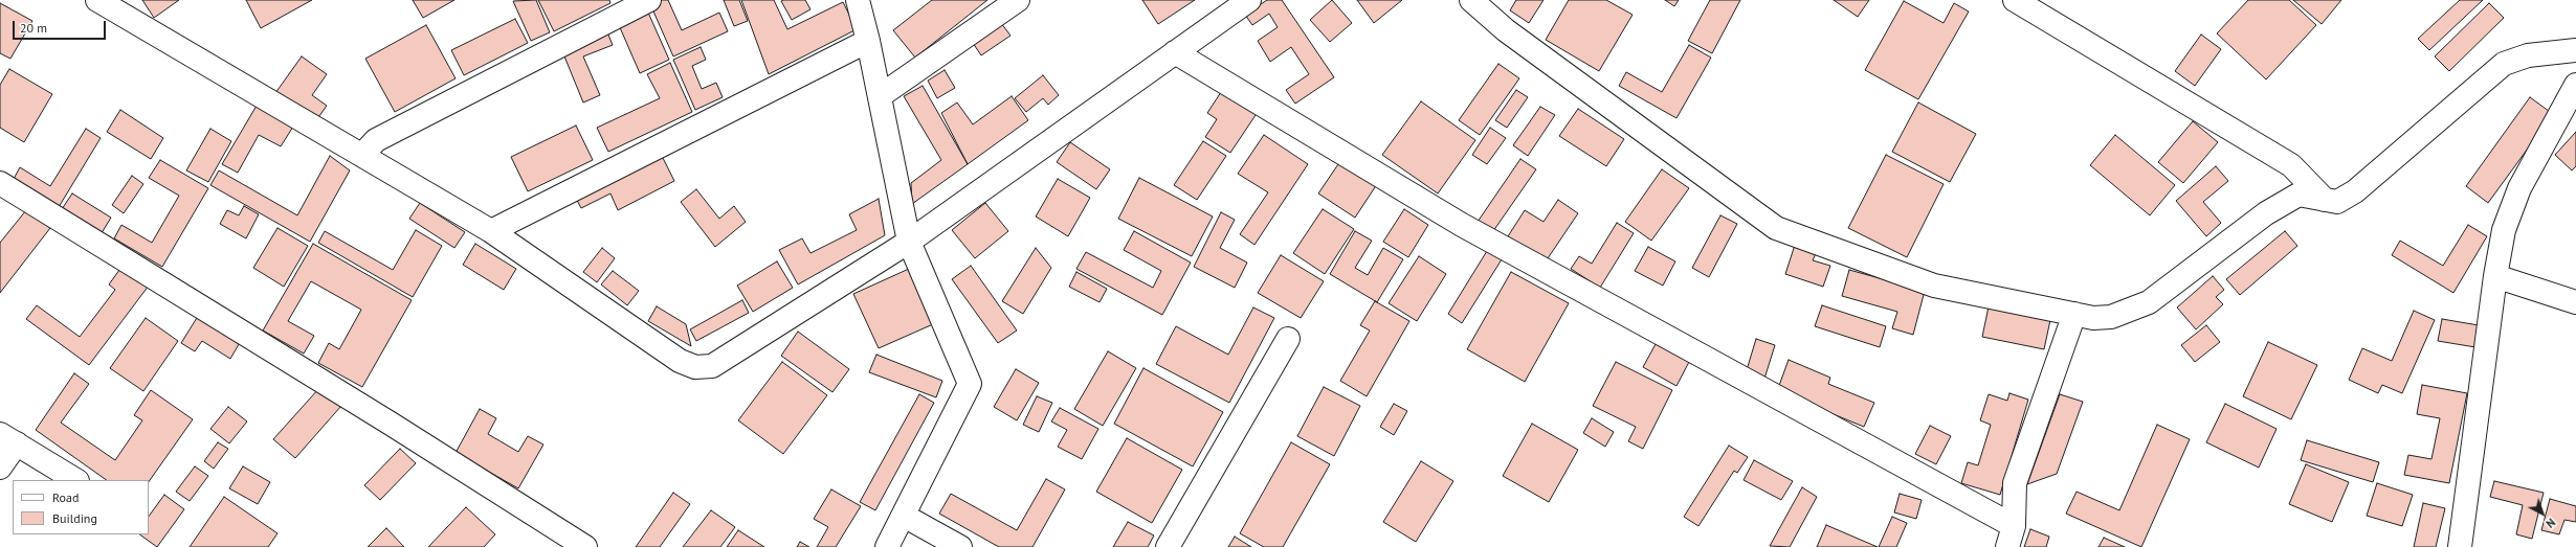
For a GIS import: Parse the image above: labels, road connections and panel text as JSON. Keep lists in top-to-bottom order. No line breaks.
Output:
{"legend":["Road","Building"],"scale_bar":"20 m","north":"bottom right"}
